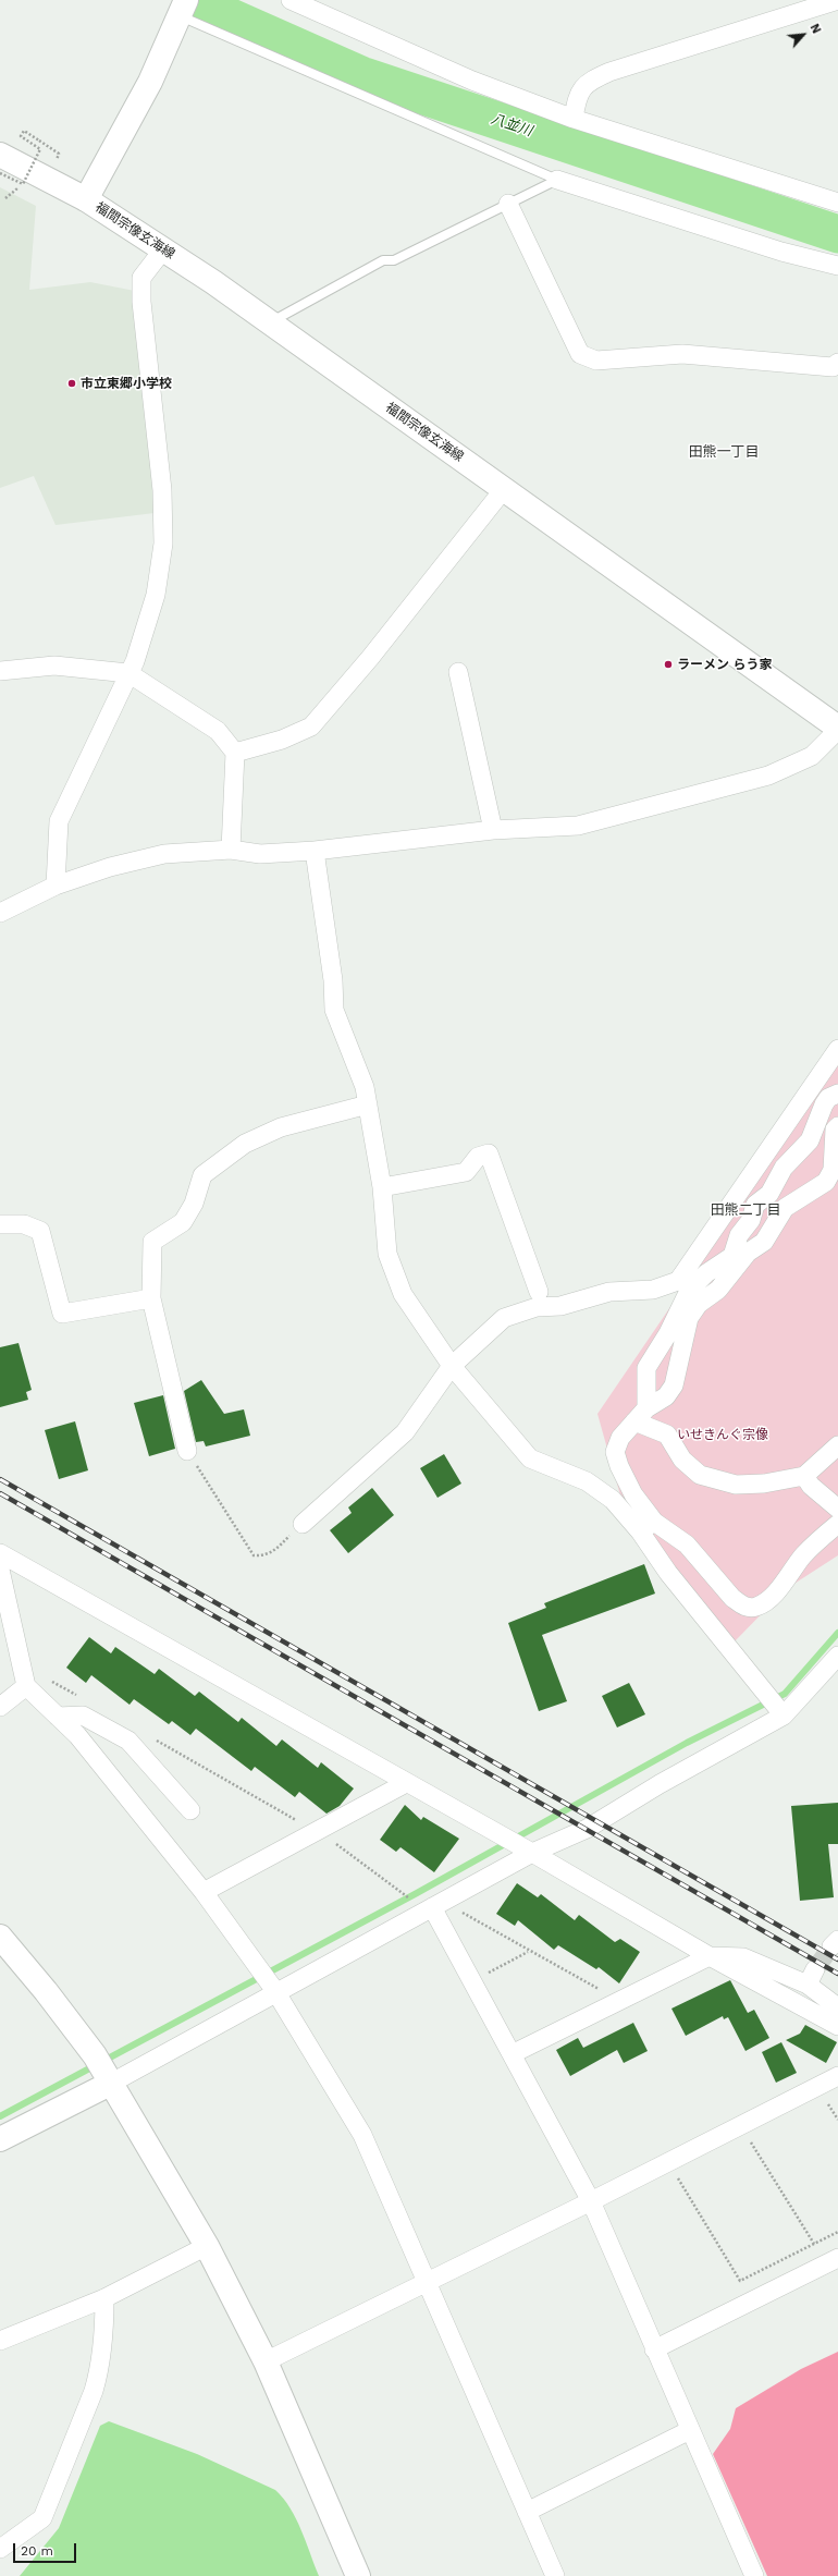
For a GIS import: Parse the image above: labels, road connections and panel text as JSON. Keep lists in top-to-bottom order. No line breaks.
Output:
{"streets":{"street":["福間宗像玄海線"]},"districts":["田熊一丁目","田熊二丁目"],"water":["八並川"],"parks":["いせきんぐ宗像"],"places":["市立東郷小学校","ラーメン らう家"],"scale_bar":"20 m","north":"top right"}
